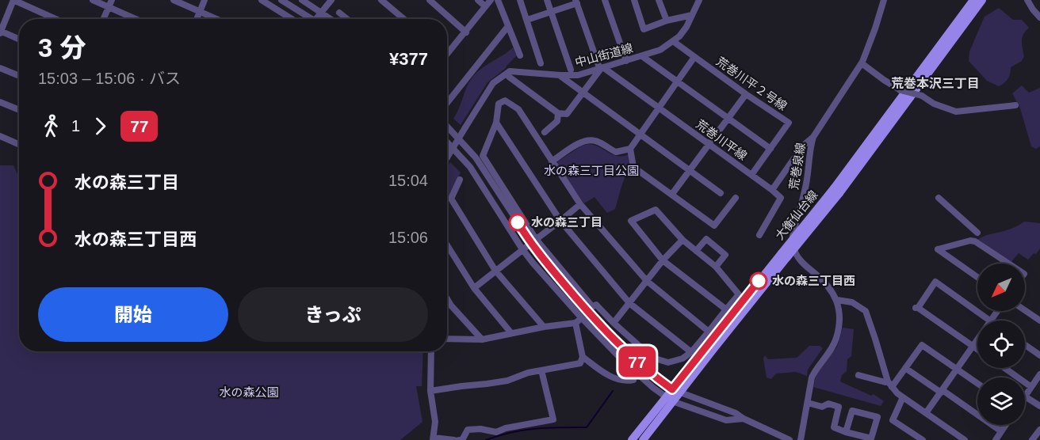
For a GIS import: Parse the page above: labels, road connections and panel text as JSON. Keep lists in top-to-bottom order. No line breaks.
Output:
{"streets":{"main road":["大衡仙台線"],"street":["中山街道線","荒巻川平２号線","荒巻川平線","荒巻泉線"]},"crossings":[["中山街道線","荒巻川平２号線"],["中山街道線","荒巻川平線"],["荒巻川平２号線","荒巻川平線"]],"districts":["荒巻本沢三丁目"],"parks":["水の森三丁目公園","水の森公園"],"places":["水の森三丁目","水の森三丁目西"],"lines":["bus line 77"],"north":"bottom left","page":{"on_map":"77","heading":["3 分","15:03 – 15:06 · バス","¥377"],"legs":["1","77"],"list":[{"name":"水の森三丁目","value":"15:04"},{"name":"水の森三丁目西","value":"15:06"}],"buttons":["開始","きっぷ"]}}
